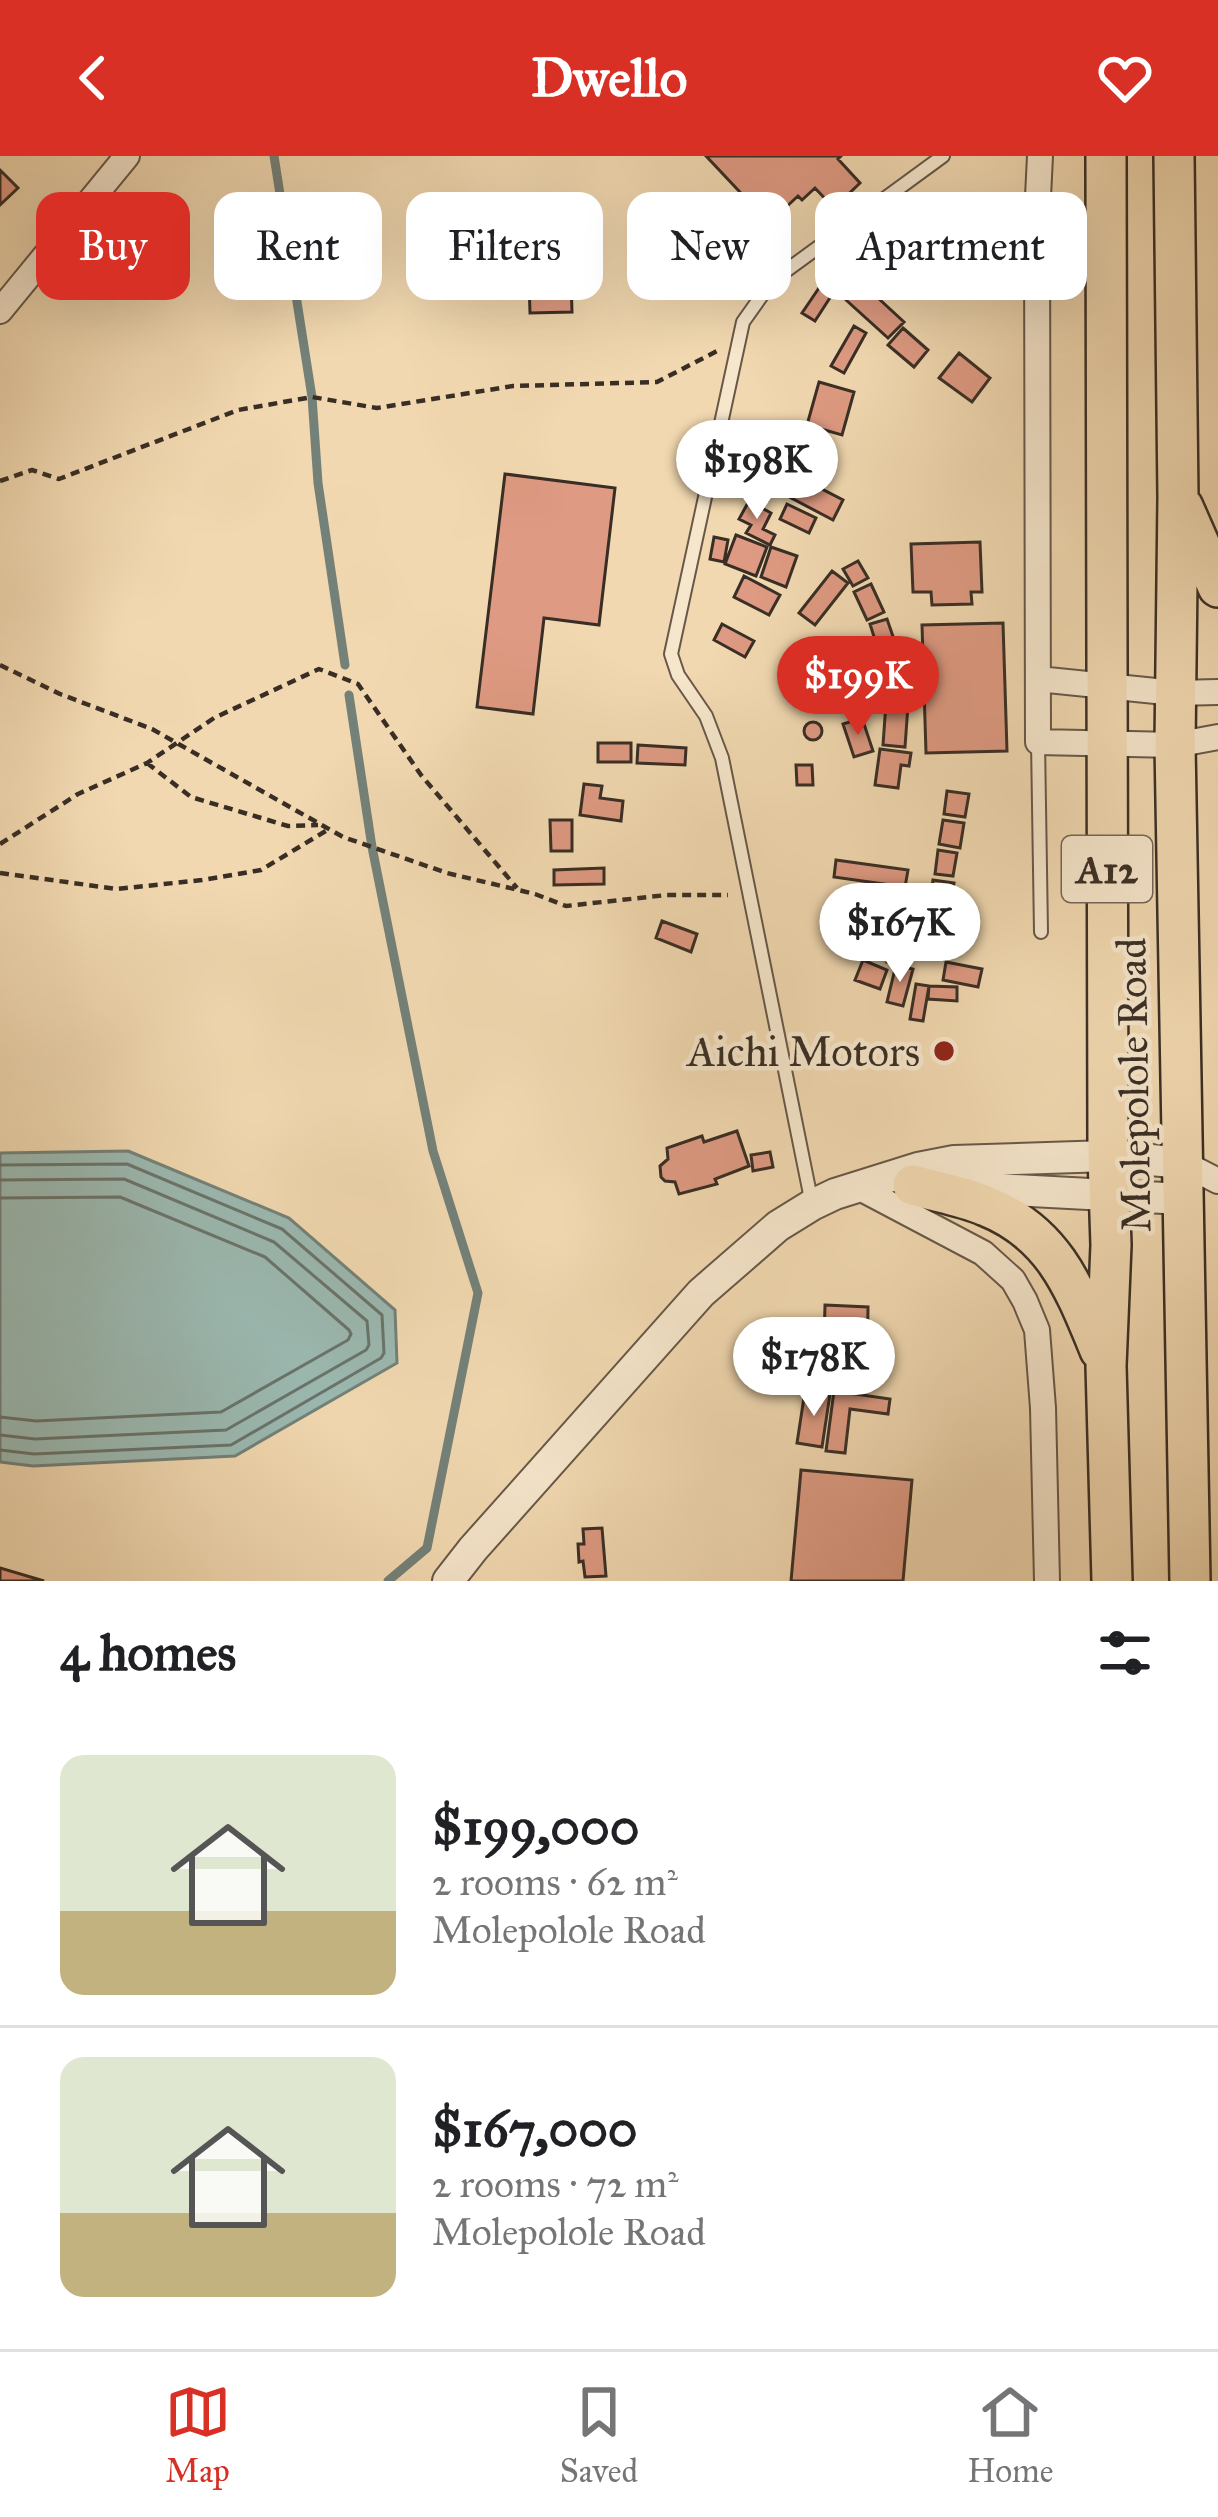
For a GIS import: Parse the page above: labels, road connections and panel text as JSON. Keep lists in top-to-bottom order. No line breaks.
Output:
{"streets":{"main road":["A12","Molepolole Road"]},"places":["Aichi Motors"],"page":{"header":"Dwello","chip":["Buy","Rent","Filters","New","Apartment"],"price":["$198K","$199K","$167K","$178K"],"heading":"4 homes","list":[{"name":"$199,000","note":"2 rooms · 62 m² · Molepolole Road"},{"name":"$167,000","note":"2 rooms · 72 m² · Molepolole Road"}],"tabs":["Map","Saved","Home"]}}
